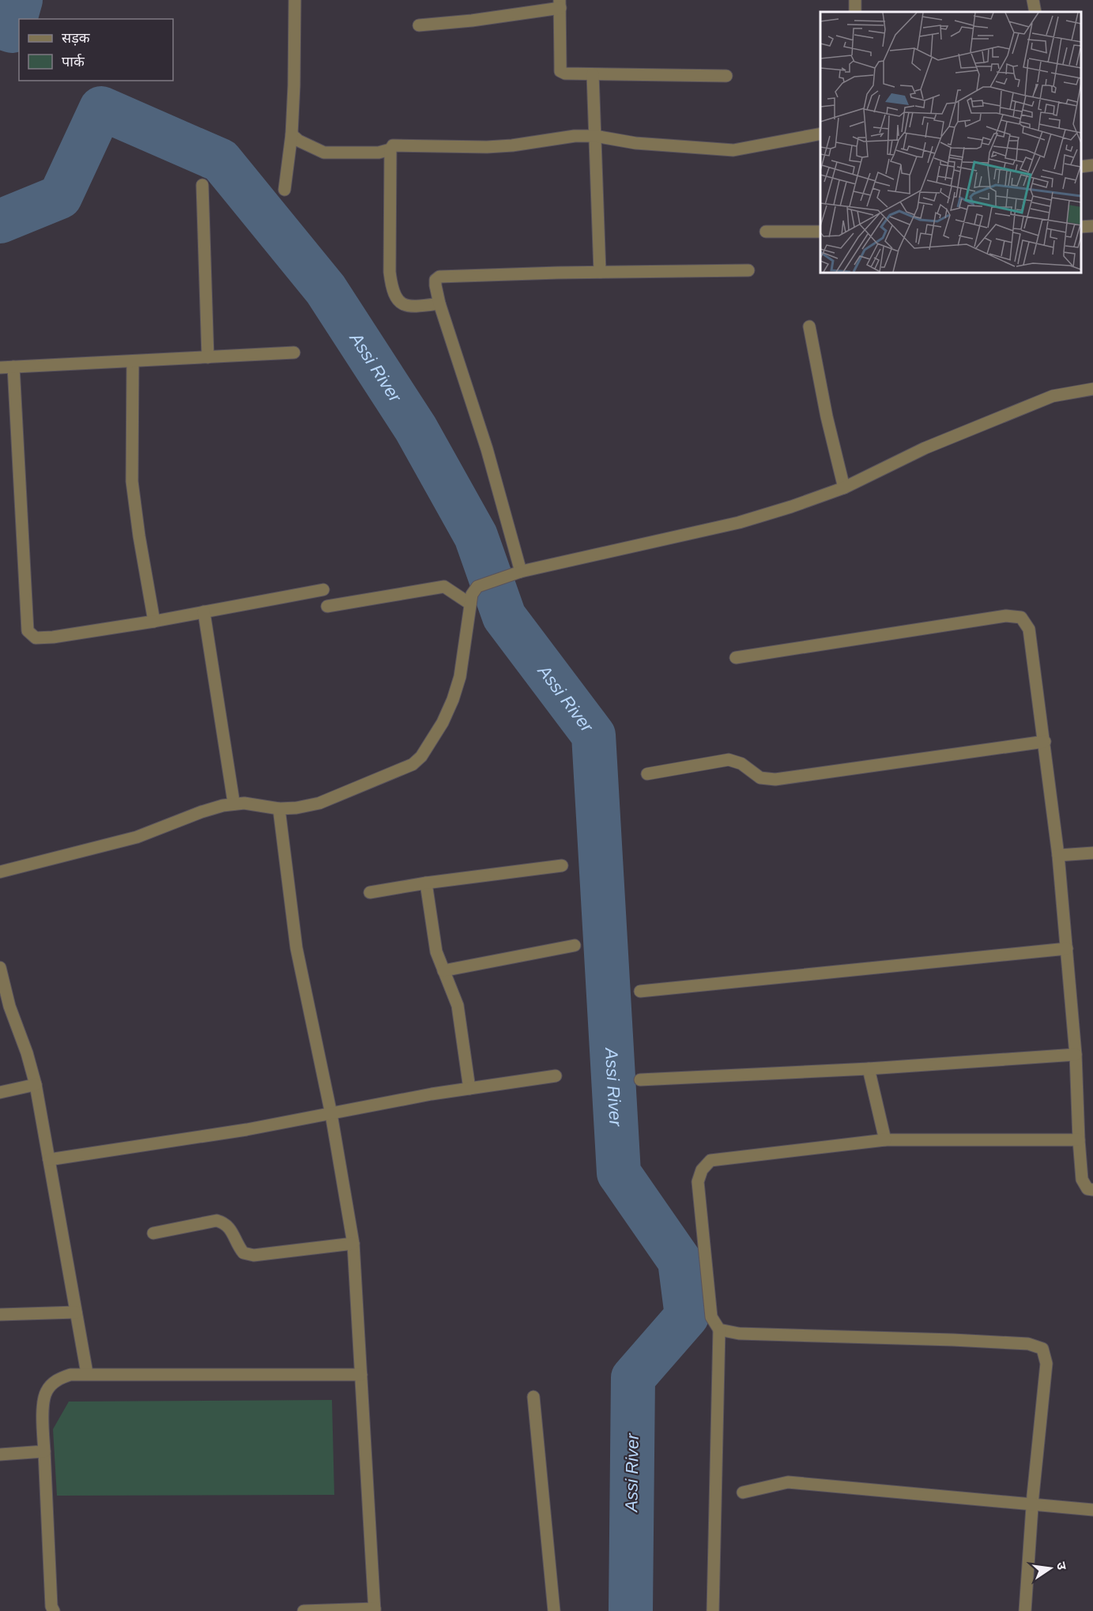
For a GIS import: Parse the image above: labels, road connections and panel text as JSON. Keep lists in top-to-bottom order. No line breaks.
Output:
{"water":["Assi River"],"legend":["सड़क","पार्क"],"north":"right"}
